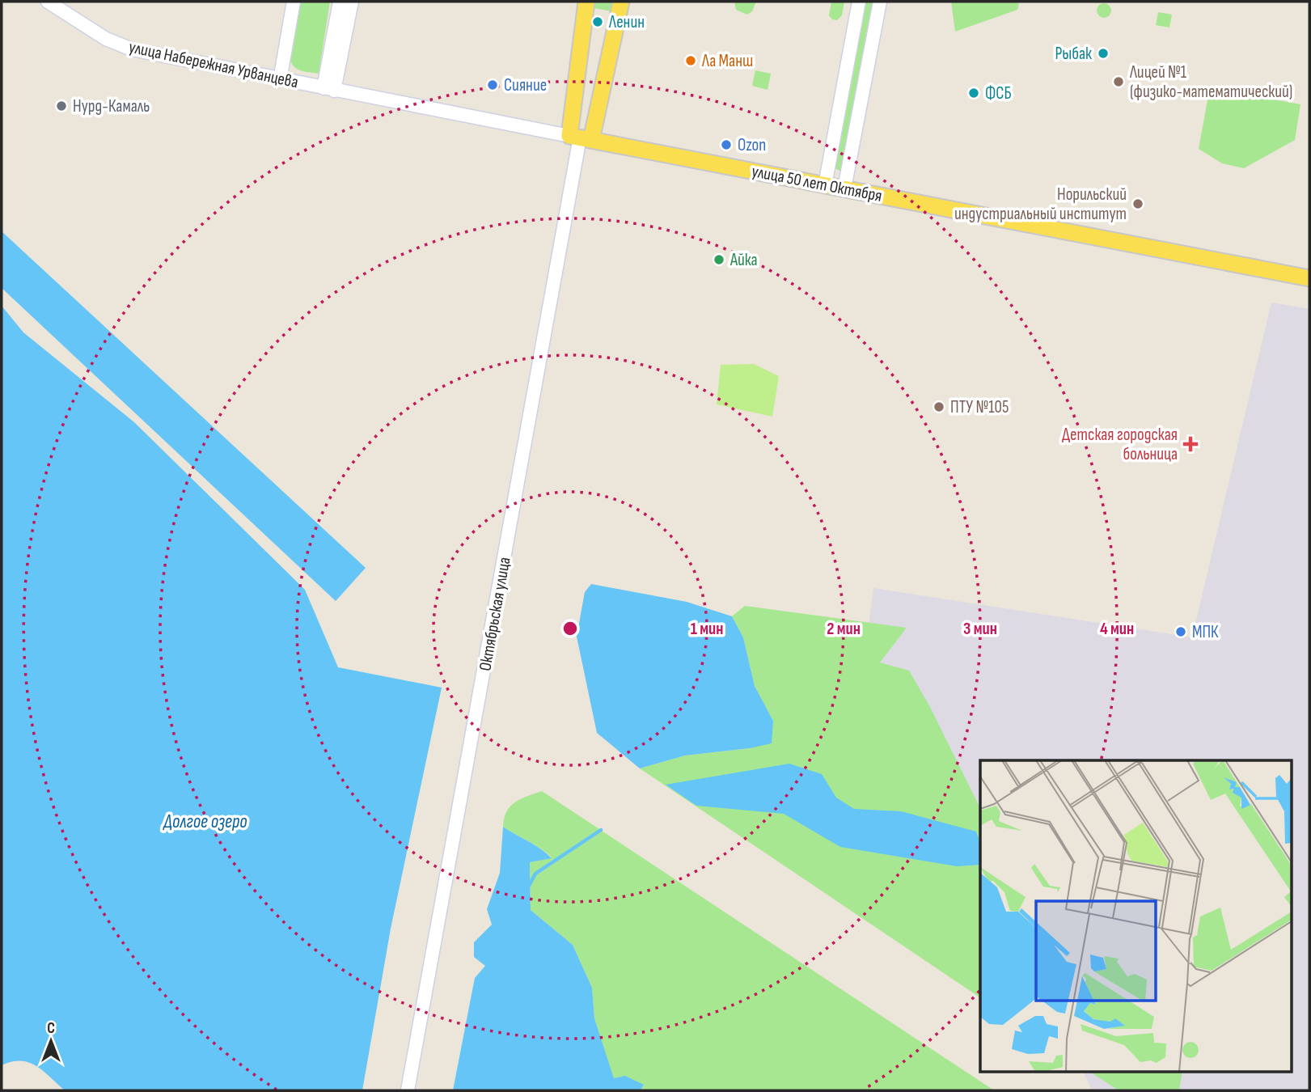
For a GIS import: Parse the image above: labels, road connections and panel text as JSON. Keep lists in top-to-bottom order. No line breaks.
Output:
{"streets":{"main road":["улица 50 лет Октября"],"street":["улица Набережная Урванцева","Октябрьская улица"]},"crossings":[["улица Набережная Урванцева","улица 50 лет Октября"],["улица 50 лет Октября","Октябрьская улица"]],"water":["Долгое озеро"],"places":{"other":["Ленин","Рыбак","Ла Манш","Лицей №1 (физико-математический)","Сияние","ФСБ","Нурд-Камаль","Ozon","Норильский индустриальный институт","Айка","ПТУ №105","МПК"],"health":["Детская городская больница"]},"north":"top","rings":["1 мин","2 мин","3 мин","4 мин"]}
